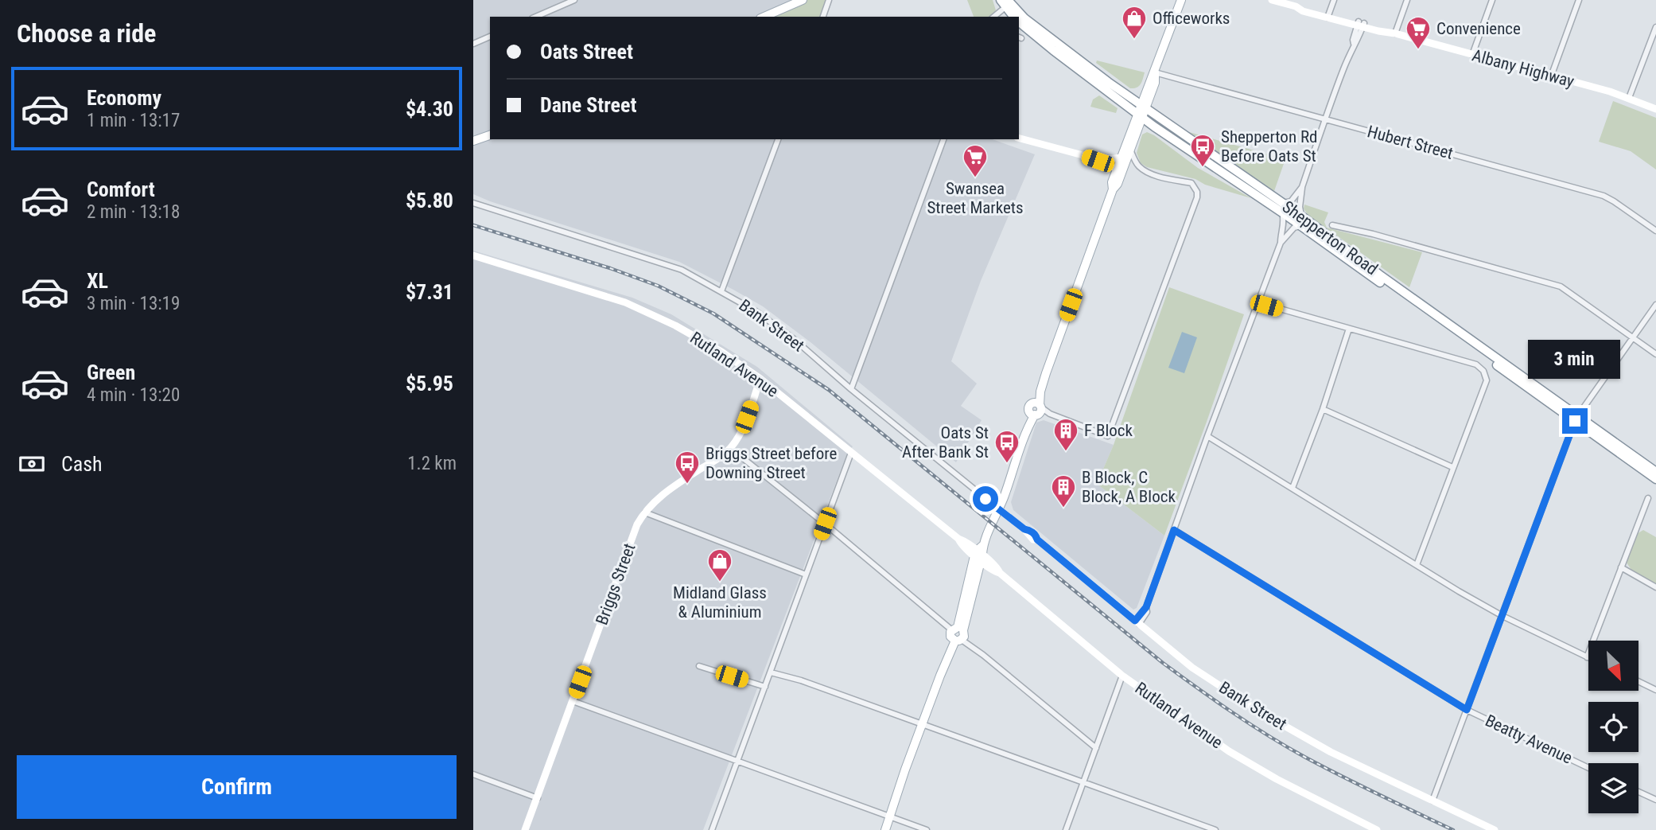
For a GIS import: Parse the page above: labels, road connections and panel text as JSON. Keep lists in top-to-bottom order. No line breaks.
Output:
{"streets":{"highway":["Shepperton Road"],"street":["Albany Highway","Hubert Street","Bank Street","Rutland Avenue","Briggs Street","Beatty Avenue"]},"crossings":[["Rutland Avenue","Briggs Street"]],"places":{"shop":["Officeworks","Midland Glass & Aluminium"],"supermarket":["Convenience","Swansea Street Markets"],"bus stop":["Shepperton Rd Before Oats St","Oats St After Bank St","Briggs Street before Downing Street"],"building":["F Block","B Block, C Block, A Block"]},"north":"bottom right","page":{"heading":"Choose a ride","banner":["Oats Street","Dane Street"],"list":[{"name":"Economy","note":"1 min · 13:17","value":"$4.30"},{"name":"Comfort","note":"2 min · 13:18","value":"$5.80"},{"name":"XL","note":"3 min · 13:19","value":"$7.31"},{"name":"Green","note":"4 min · 13:20","value":"$5.95"}],"bubble":"3 min","pay":["Cash","1.2 km"],"buttons":"Confirm"}}
